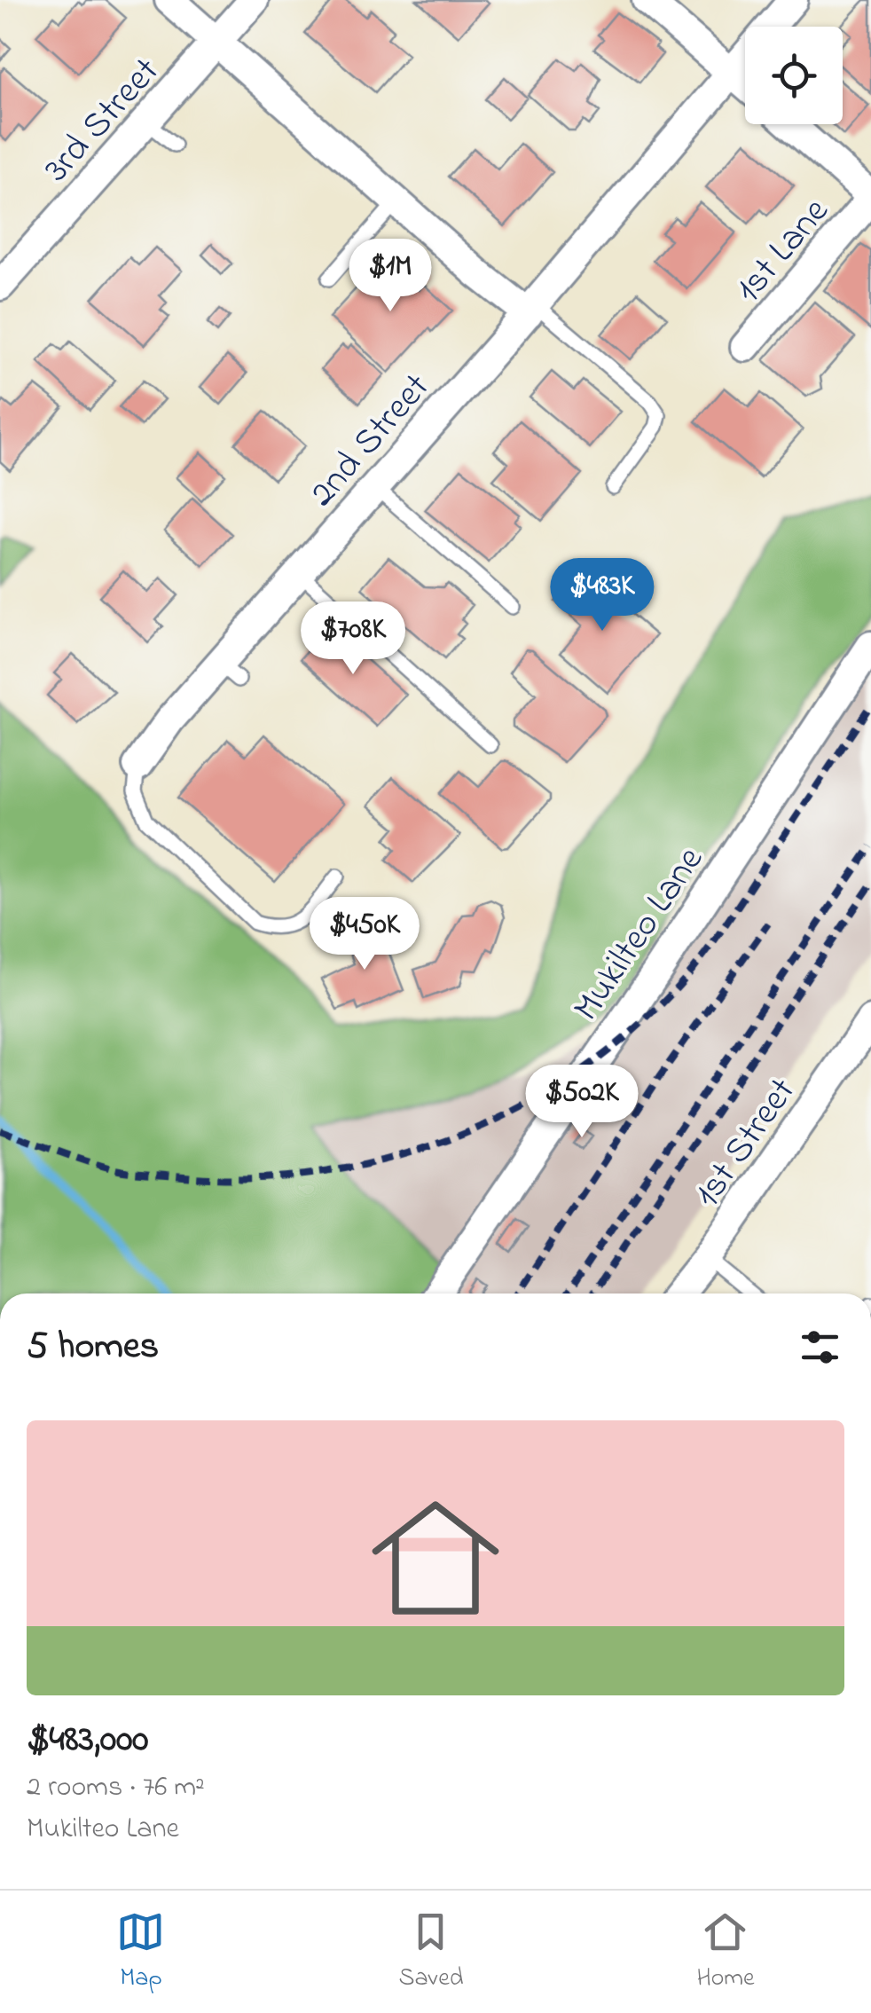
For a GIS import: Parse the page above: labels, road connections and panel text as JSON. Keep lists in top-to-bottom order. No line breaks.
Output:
{"streets":{"street":["3rd Street","1st Lane","2nd Street","Mukilteo Lane","1st Street"]},"page":{"price":["$1M","$483K","$708K","$450K","$502K"],"heading":"5 homes","list":[{"name":"$483,000","note":"2 rooms · 76 m² · Mukilteo Lane"}],"tabs":["Map","Saved","Home"]}}
